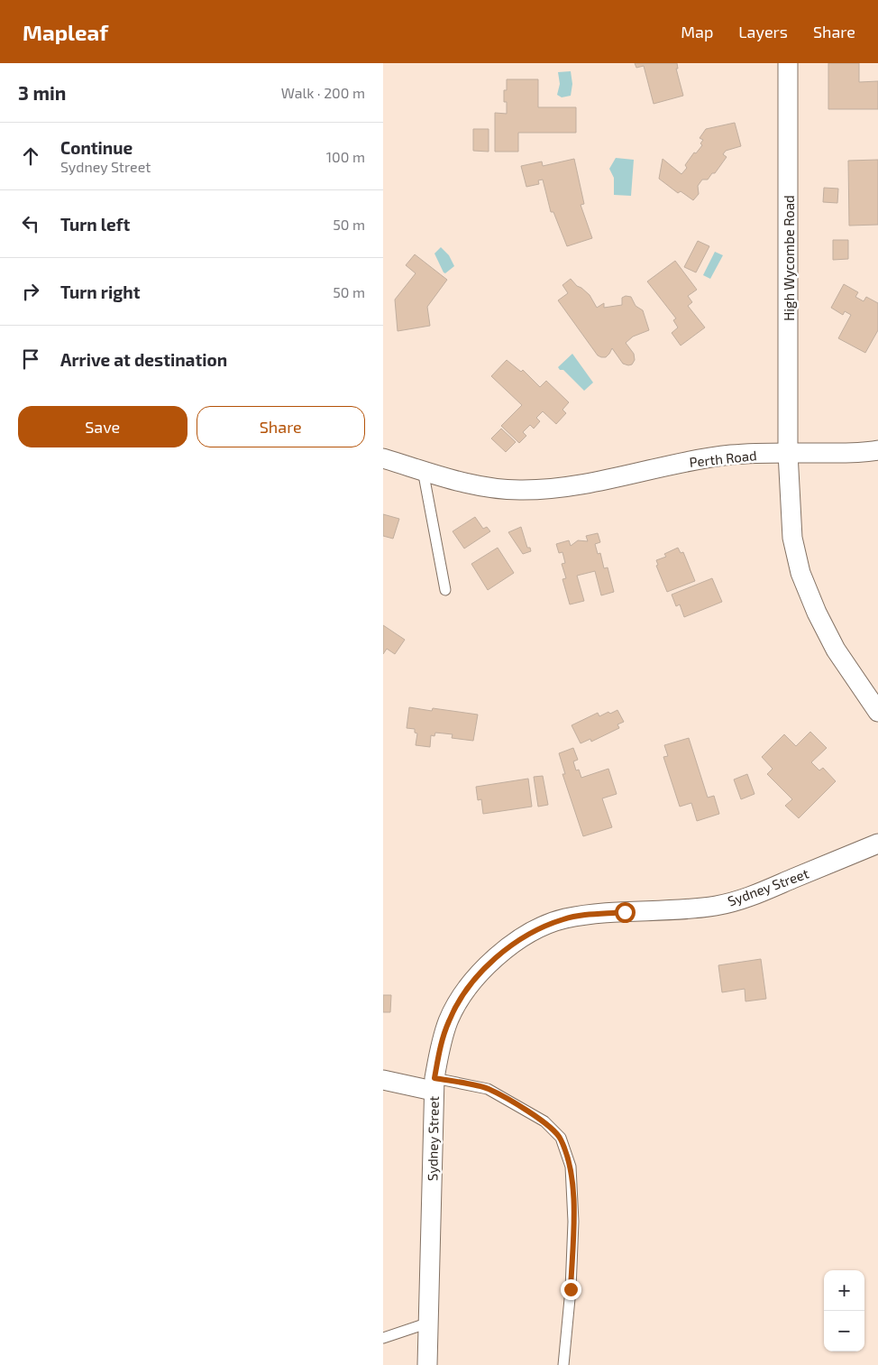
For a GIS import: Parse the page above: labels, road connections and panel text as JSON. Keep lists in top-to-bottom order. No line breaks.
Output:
{"streets":{"street":["High Wycombe Road","Perth Road","Sydney Street"]},"crossings":[["High Wycombe Road","Perth Road"]],"page":{"header":"Mapleaf","nav":["Map","Layers","Share"],"heading":["3 min","Walk · 200 m"],"list":[["Continue","Sydney Street","100 m"],["Turn left","50 m"],["Turn right","50 m"],"Arrive at destination"],"buttons":["Save","Share"],"map_buttons":["+","−"]}}
